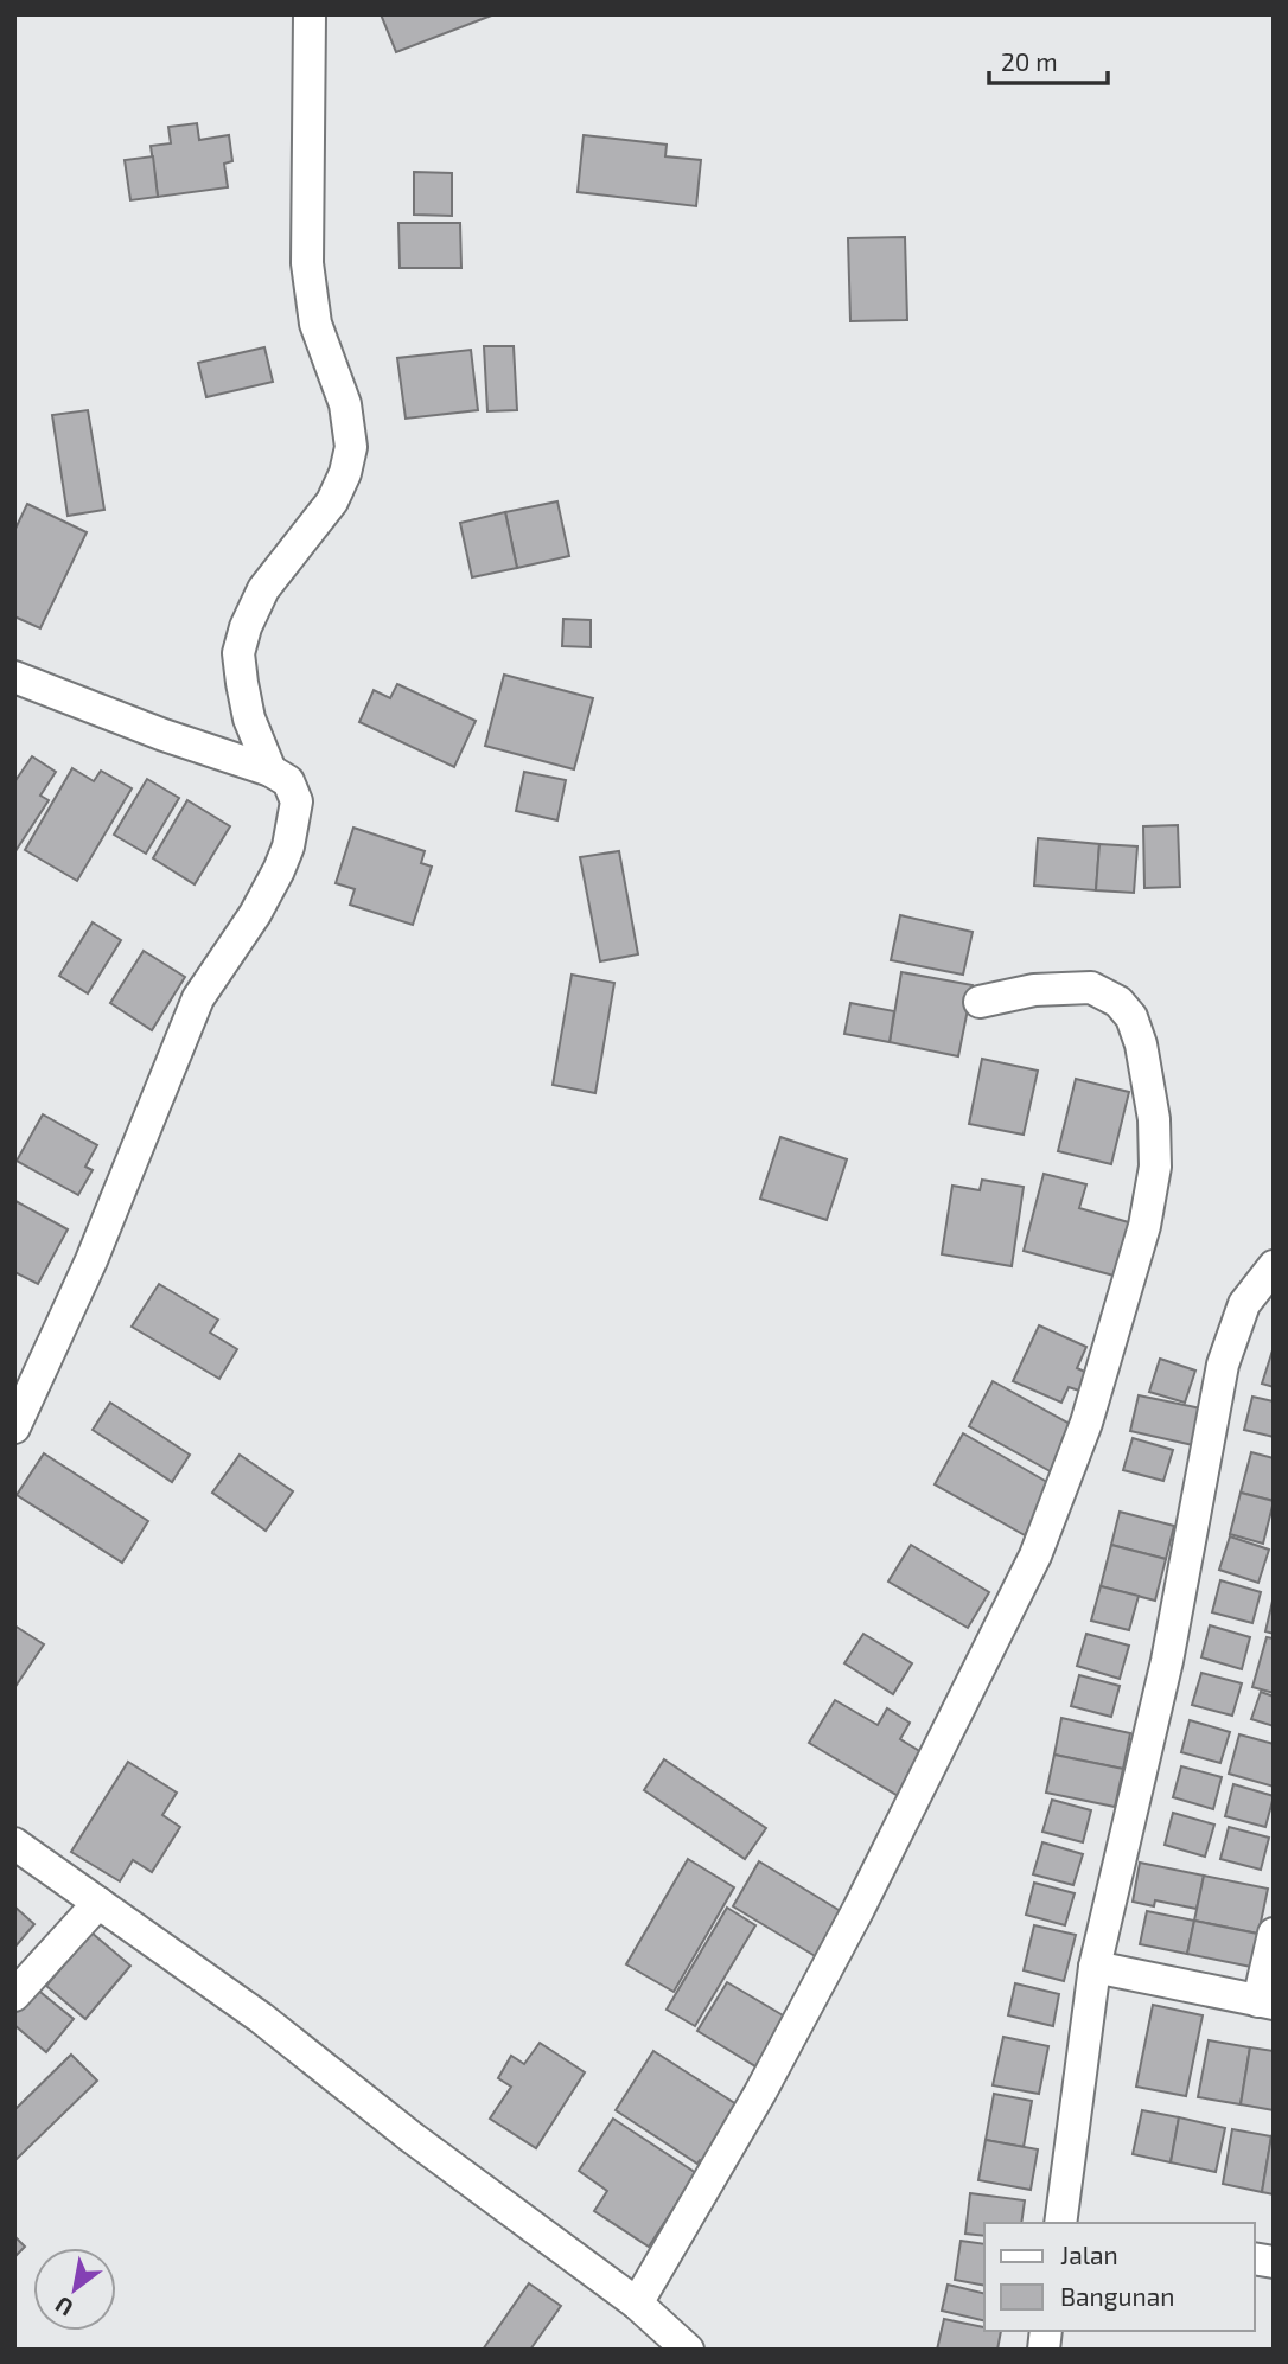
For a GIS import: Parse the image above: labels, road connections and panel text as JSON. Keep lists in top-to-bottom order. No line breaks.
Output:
{"legend":["Jalan","Bangunan"],"scale_bar":"20 m","north":"bottom left"}
